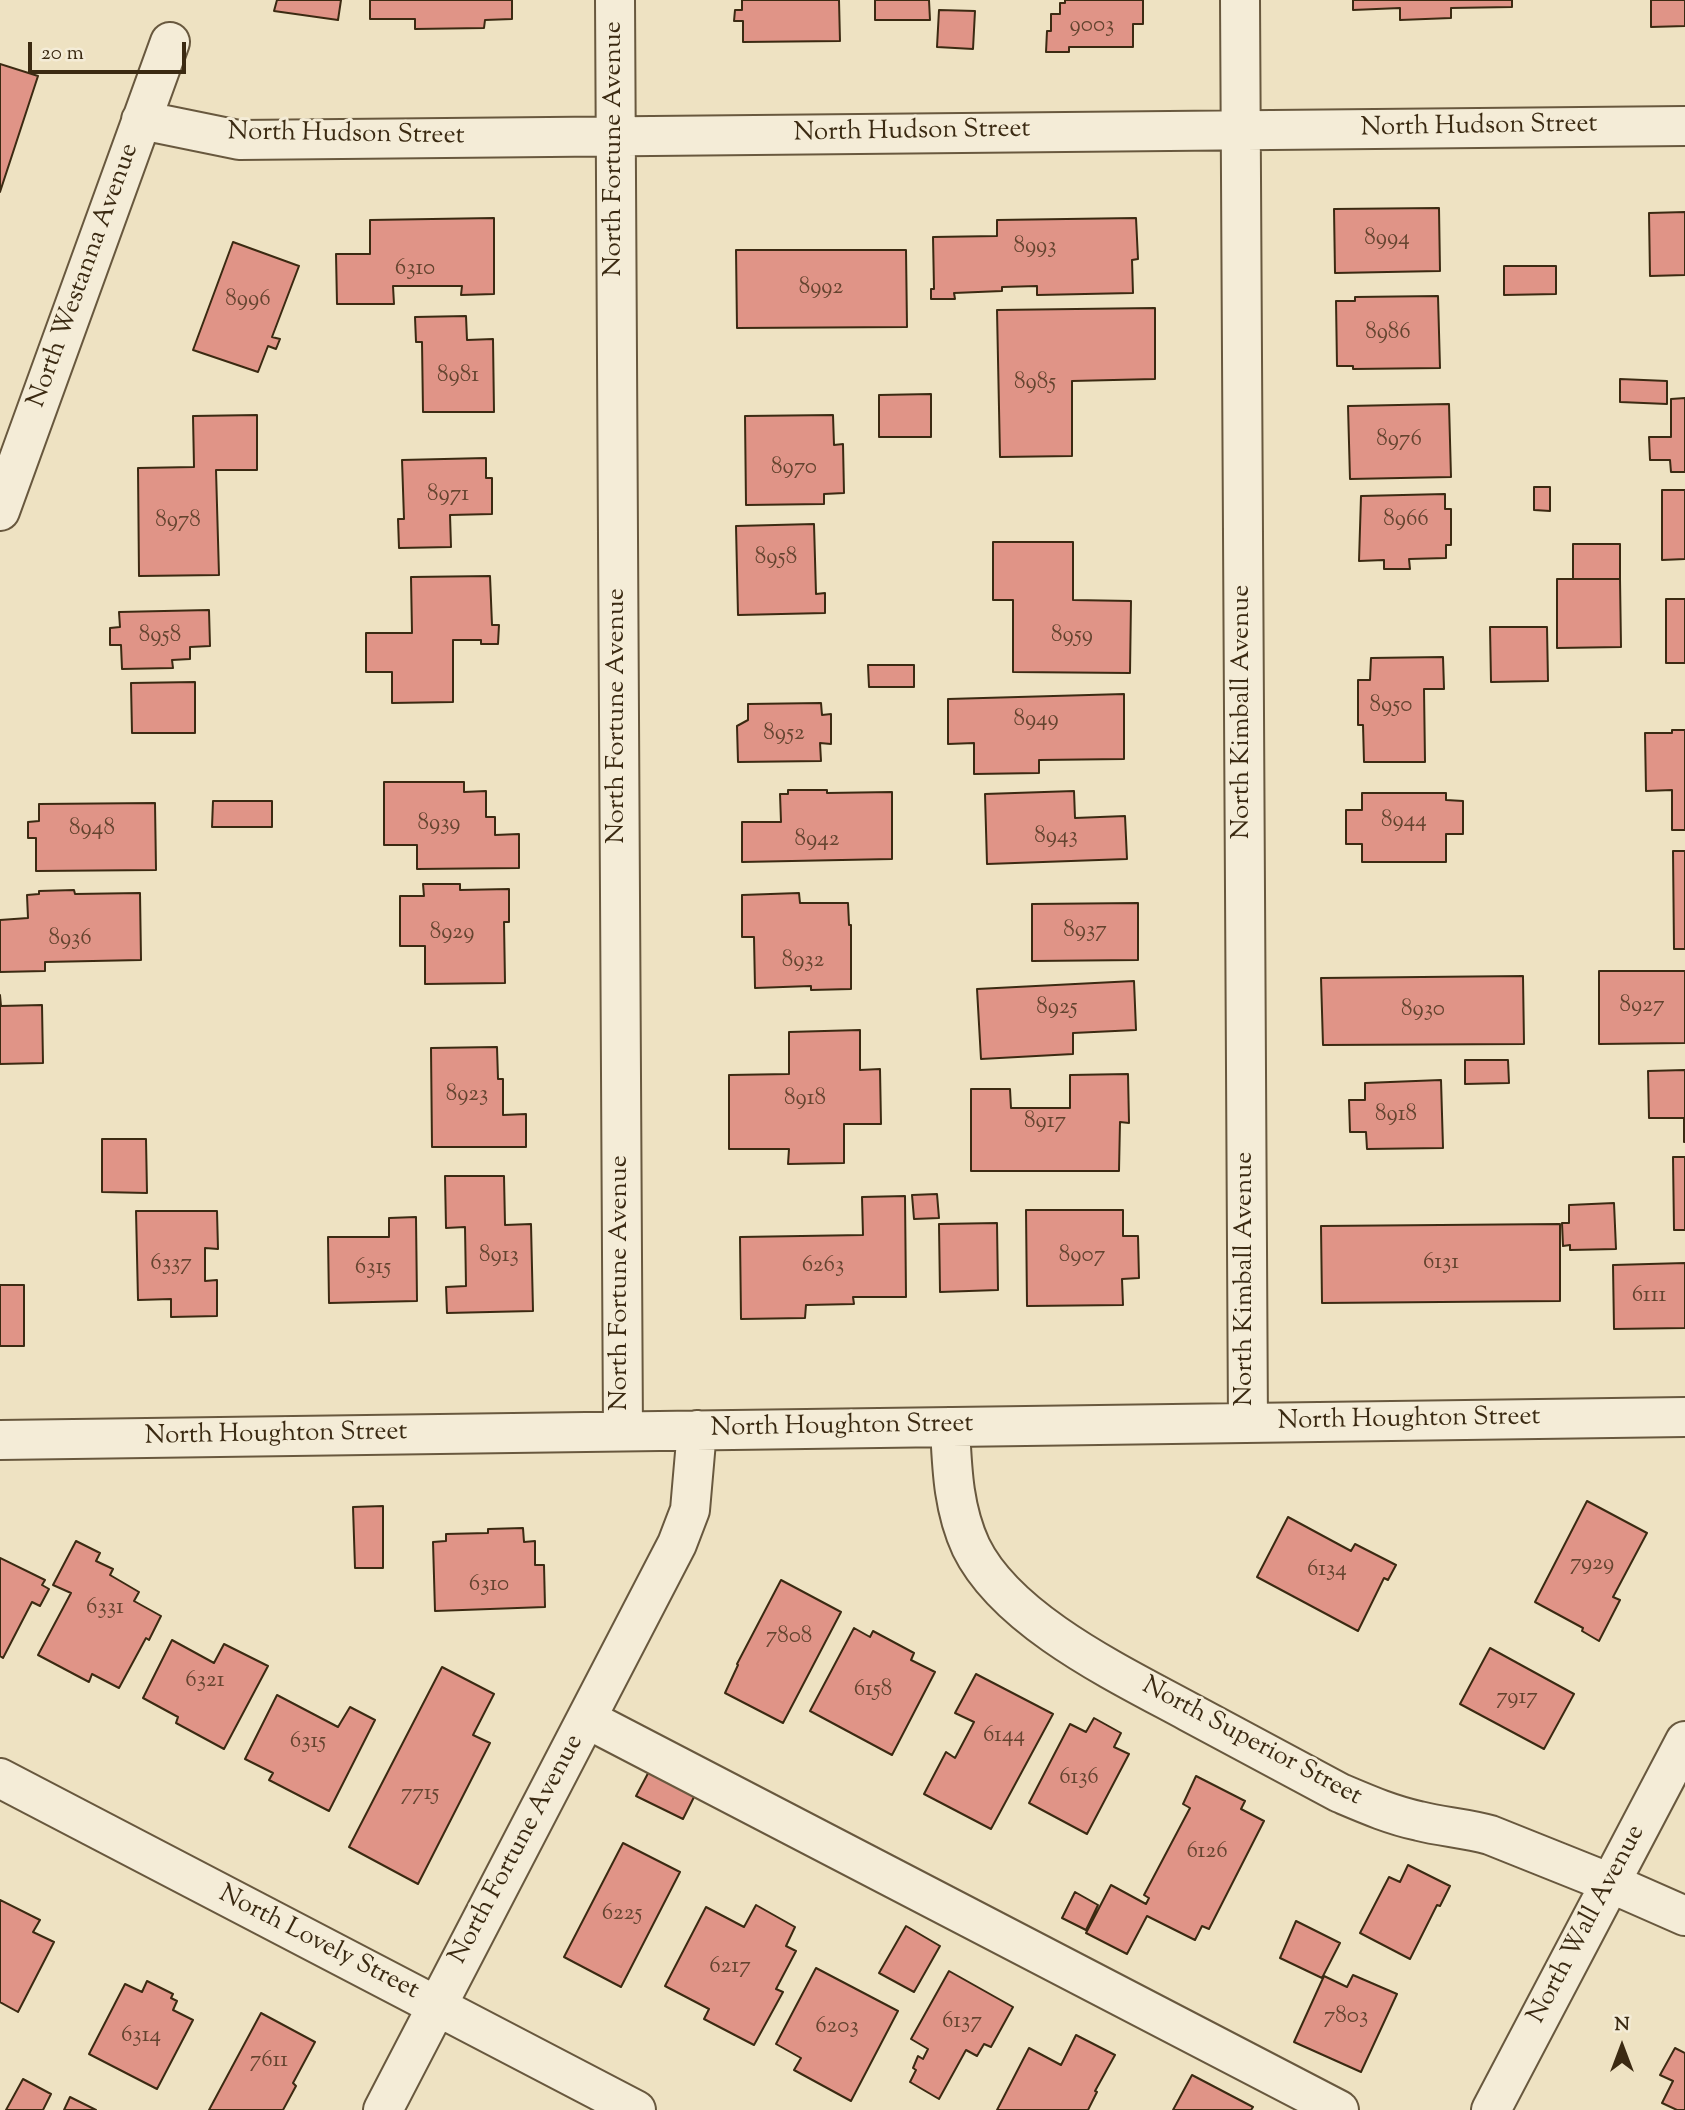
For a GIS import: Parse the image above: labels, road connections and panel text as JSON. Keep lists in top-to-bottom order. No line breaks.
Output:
{"streets":{"street":["North Hudson Street","North Fortune Avenue","North Westanna Avenue","North Kimball Avenue","North Houghton Street","North Superior Street","North Wall Avenue","North Lovely Street"]},"crossings":[["North Hudson Street","North Fortune Avenue"],["North Hudson Street","North Westanna Avenue"],["North Hudson Street","North Kimball Avenue"],["North Fortune Avenue","North Houghton Street"],["North Fortune Avenue","North Lovely Street"],["North Kimball Avenue","North Houghton Street"],["North Houghton Street","North Superior Street"],["North Superior Street","North Wall Avenue"]],"house_numbers":["9003","8994","8993","6310","8992","8996","8986","8981","8985","8976","8970","8971","8966","8978","8958","8958","8959","8950","8949","8952","8944","8939","8948","8943","8942","8937","8929","8936","8932","8927","8925","8930","8923","8918","8918","8917","8913","8907","6131","6337","6263","6315","6111","7929","6134","6310","6331","7808","6321","6158","7917","6144","6315","6136","7715","6126","6225","6217","7803","6137","6203","6314","7611"],"scale_bar":"20 m","north":"top"}
